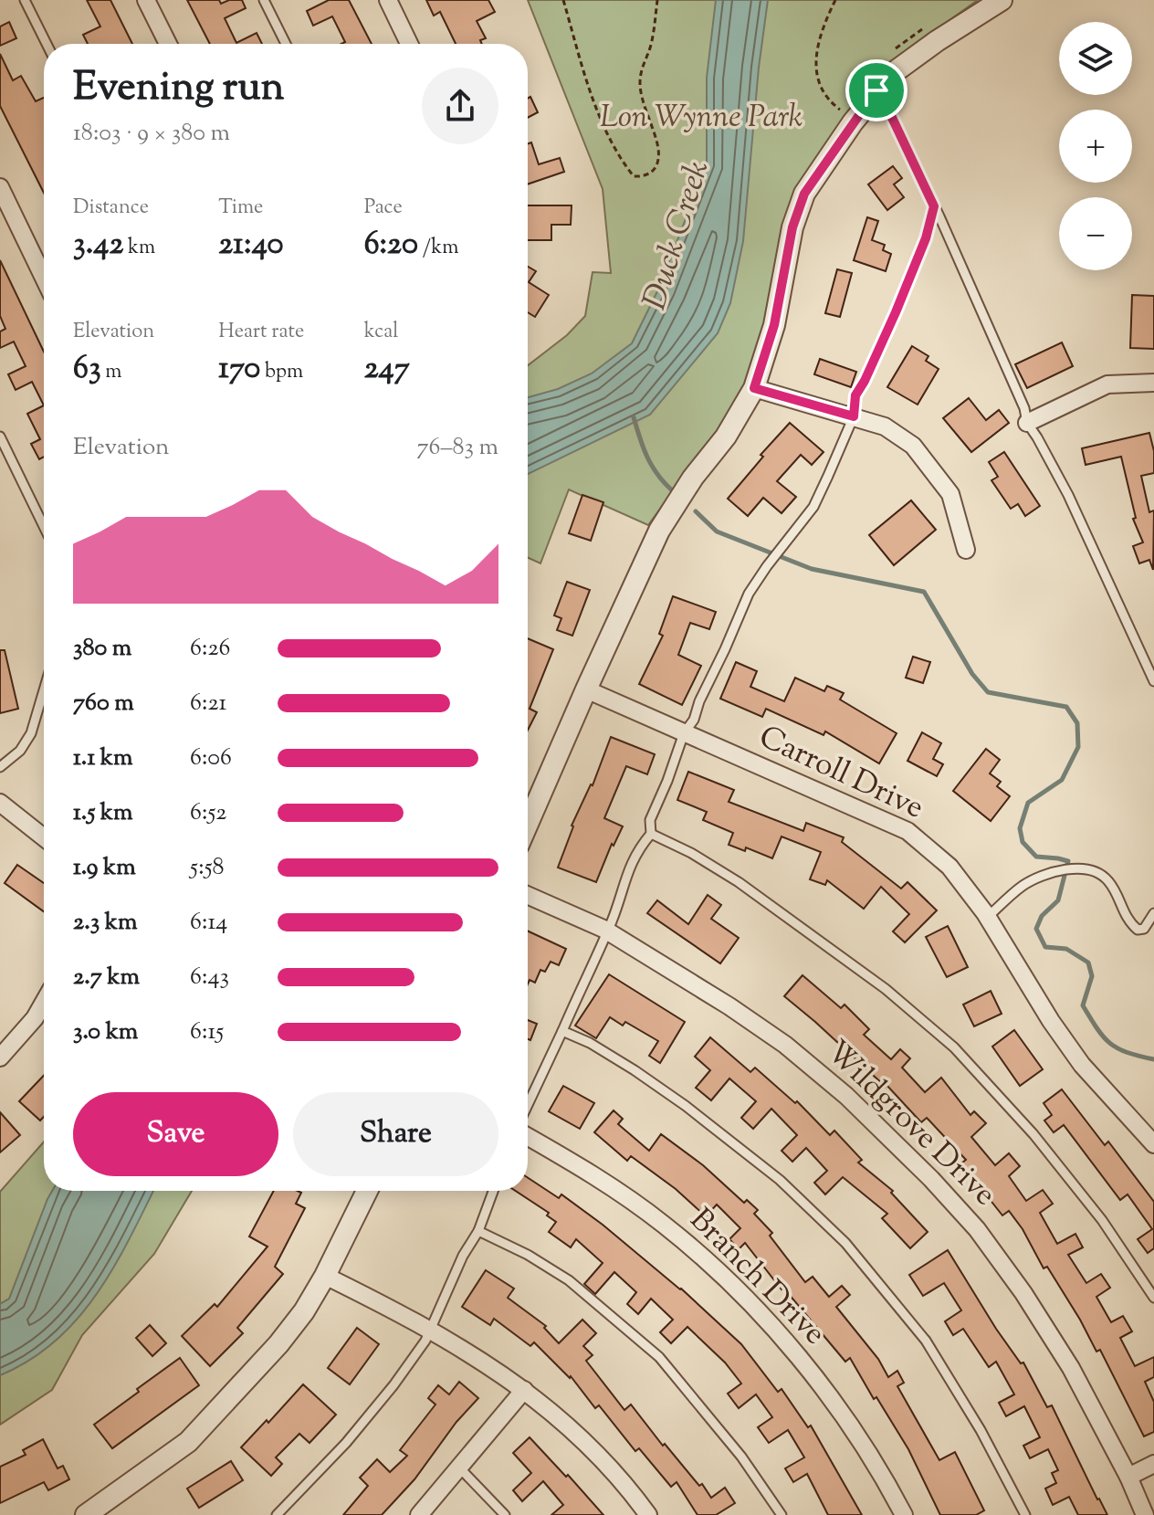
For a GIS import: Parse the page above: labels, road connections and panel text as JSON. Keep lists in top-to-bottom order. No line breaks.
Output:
{"streets":{"street":["Carroll Drive","Wildgrove Drive","Branch Drive"]},"water":["Duck Creek"],"parks":["Lon Wynne Park"],"page":{"map_buttons":["+","−"],"heading":["Evening run","18:03 · 9 × 380 m"],"stats":[["Distance","3.42 km"],["Time","21:40"],["Pace","6:20 /km"],["Elevation","63 m"],["Heart rate","170 bpm"],["kcal","247"]],"chart":["Elevation","76–83 m"],"list":[{"name":"380 m","note":"6:26"},{"name":"760 m","note":"6:21"},{"name":"1.1 km","note":"6:06"},{"name":"1.5 km","note":"6:52"},{"name":"1.9 km","note":"5:58"},{"name":"2.3 km","note":"6:14"},{"name":"2.7 km","note":"6:43"},{"name":"3.0 km","note":"6:15"}],"buttons":["Save","Share"]}}
